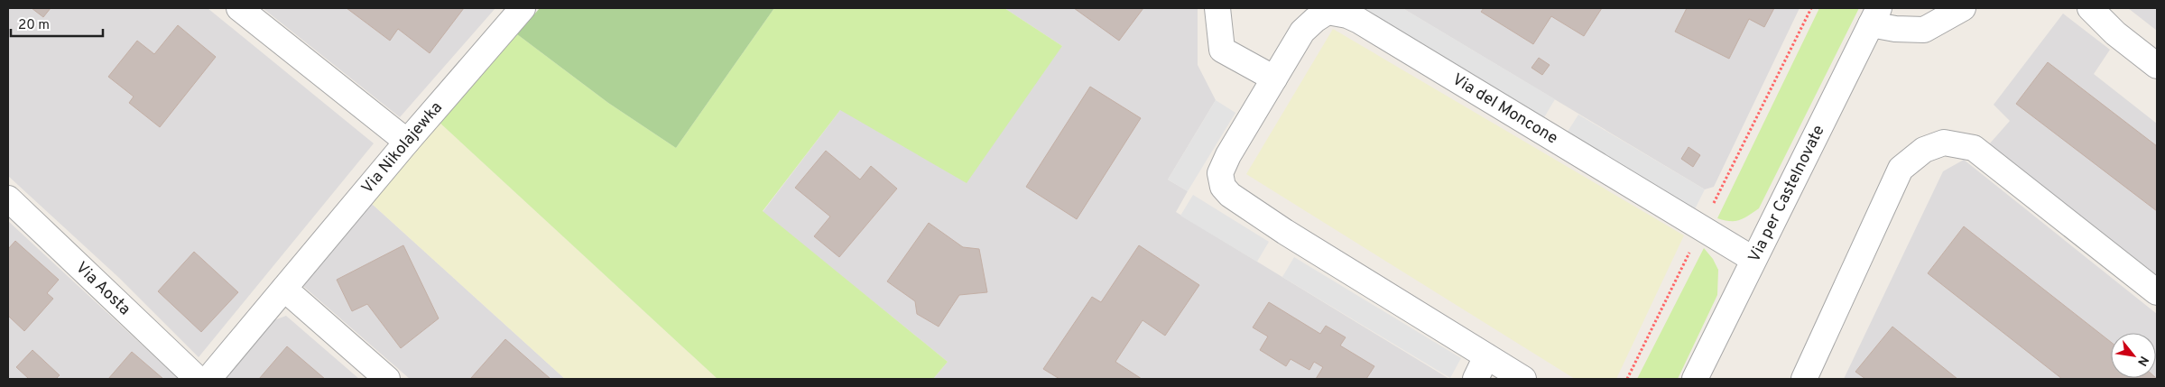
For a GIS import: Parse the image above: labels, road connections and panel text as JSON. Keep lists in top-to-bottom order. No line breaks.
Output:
{"streets":{"street":["Via del Moncone","Via Nikolajewka","Via per Castelnovate","Via Aosta"]},"crossings":[["Via del Moncone","Via per Castelnovate"]],"scale_bar":"20 m","north":"bottom right"}
